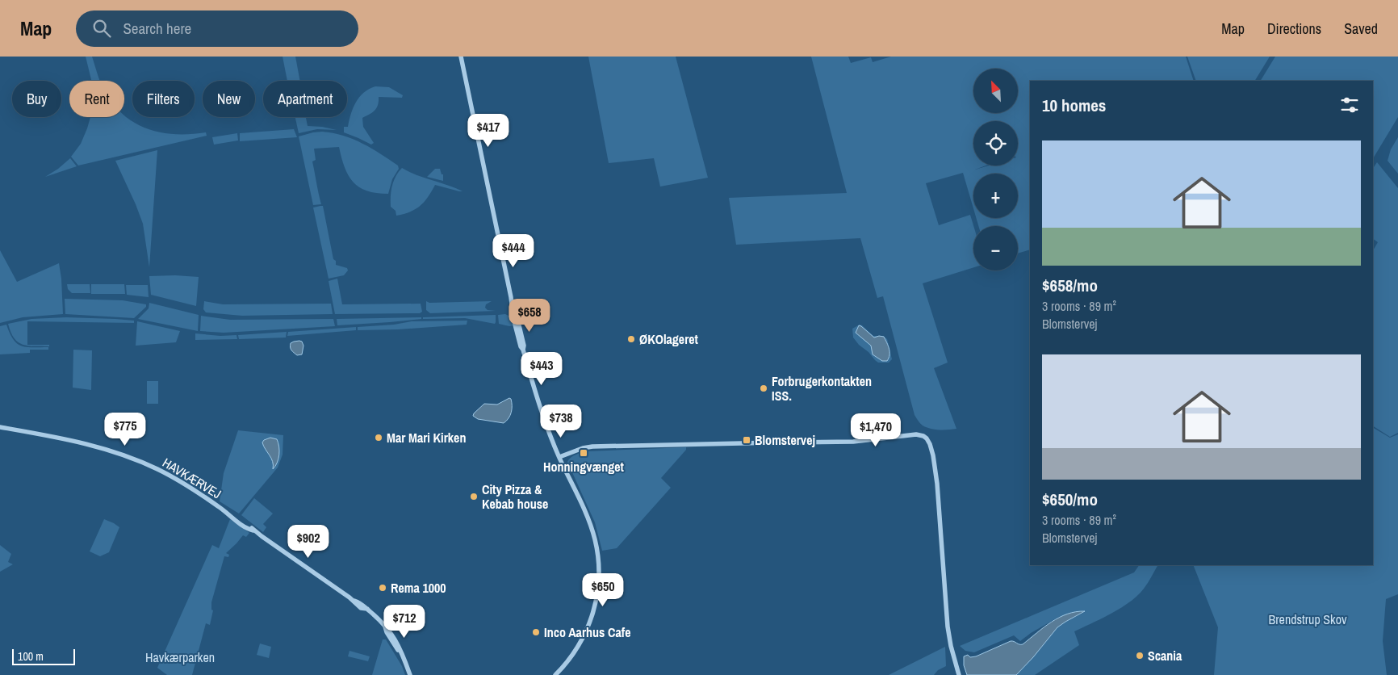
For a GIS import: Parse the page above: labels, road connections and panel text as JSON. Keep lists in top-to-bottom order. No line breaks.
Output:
{"streets":{"street":["HAVKÆRVEJ"]},"parks":["Brendstrup Skov","Havkærparken"],"places":{"other":["ØKOlageret","Forbrugerkontakten ISS.","Mar Mari Kirken","City Pizza & Kebab house","Rema 1000","Inco Aarhus Cafe","Scania"],"transit":["Blomstervej","Honningvænget"]},"scale_bar":"100 m","north":"top left","page":{"header":"Map","search":"Search here","nav":["Map","Directions","Saved"],"map_buttons":["+","−"],"chip":["Buy","Rent","Filters","New","Apartment"],"heading":"10 homes","price":["$417","$444","$658","$443","$738","$775","$1,470","$902","$650","$712"],"list":[{"name":"$658/mo","note":"3 rooms · 89 m² · Blomstervej"},{"name":"$650/mo","note":"3 rooms · 89 m² · Blomstervej"}],"scale":"100 m"}}
